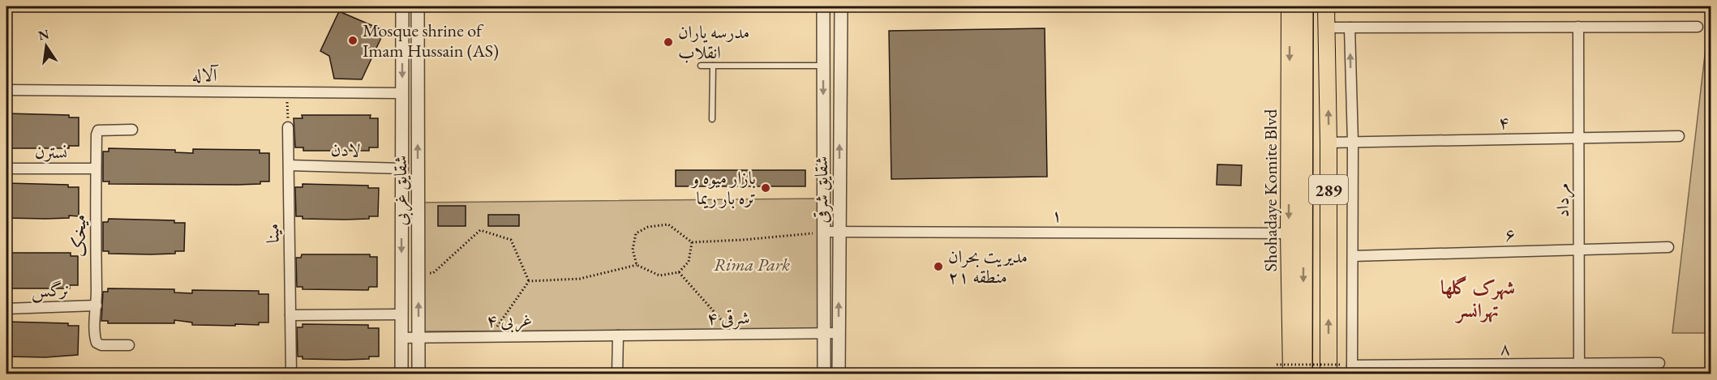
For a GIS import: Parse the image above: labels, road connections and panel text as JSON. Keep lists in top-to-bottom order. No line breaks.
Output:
{"streets":{"main road":["289","Shohadaye Komite Blvd"],"street":["آلاله","۴","لادن","نسترن","شقایق شرقی","شقایق غربی","مرداد","۱","مینا","۶","میخک","نرگس","۴ شرقی","۴ غربی","۸"]},"crossings":[["آلاله","شقایق غربی"],["۴","289"],["۴","مرداد"],["لادن","شقایق غربی"],["لادن","مینا"],["نسترن","میخک"],["شقایق شرقی","۱"],["شقایق شرقی","۴ شرقی"],["شقایق غربی","۴ غربی"],["Shohadaye Komite Blvd","۱"],["مرداد","۶"],["مرداد","۸"],["میخک","نرگس"],["۴ شرقی","۴ غربی"]],"districts":["شهرک گلها تهرانسر"],"parks":["Rima Park"],"places":["Mosque shrine of Imam Hussain (AS)","مدرسه یاران انقلاب","بازار میوه و تره بار ریما","مدیریت بحران منطقه ۲۱"],"north":"top"}
